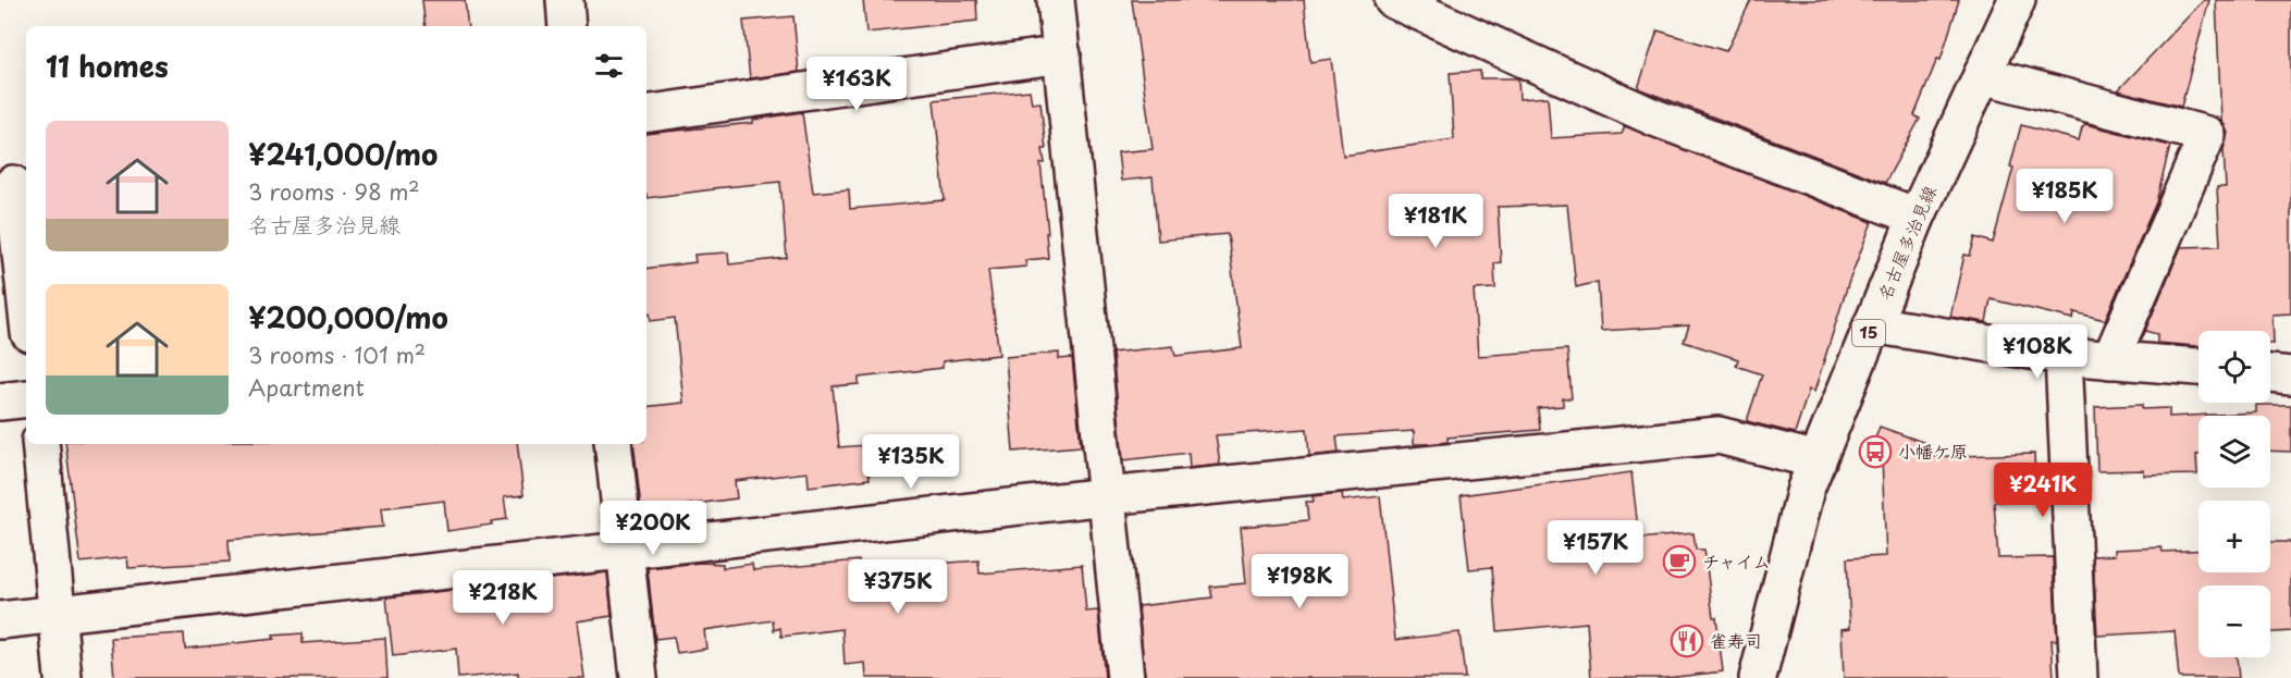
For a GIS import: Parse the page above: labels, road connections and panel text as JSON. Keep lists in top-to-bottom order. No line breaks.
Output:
{"streets":{"street":["名古屋多治見線","15"]},"places":{"bus stop":["小幡ケ原"],"cafe":["チャイム"],"restaurant":["雀寿司"]},"page":{"heading":"11 homes","price":["¥163K","¥185K","¥181K","¥108K","¥135K","¥241K","¥200K","¥157K","¥198K","¥375K","¥218K"],"list":[{"name":"¥241,000/mo","note":"3 rooms · 98 m² · 名古屋多治見線"},{"name":"¥200,000/mo","note":"3 rooms · 101 m² · Apartment"}],"map_buttons":["+","−"]}}
